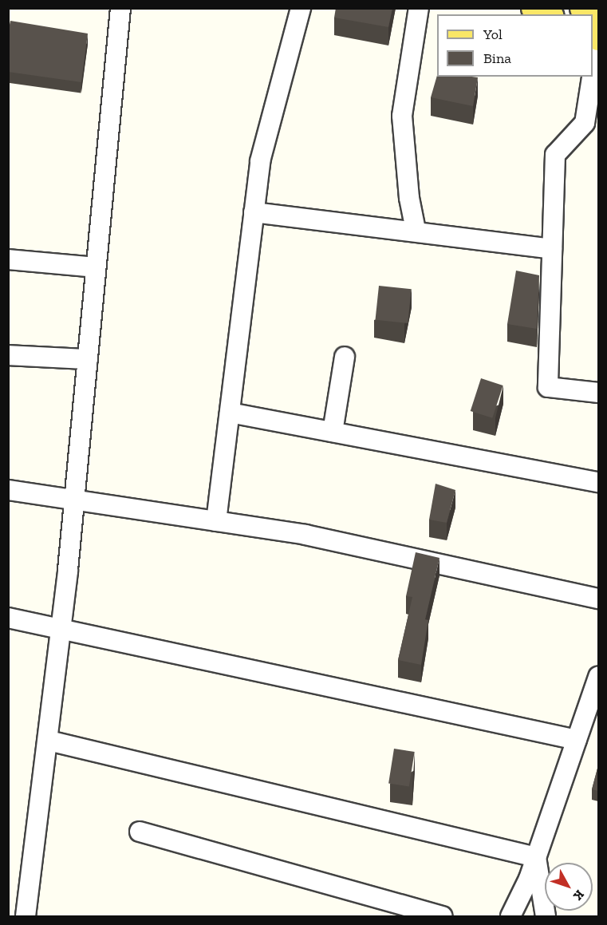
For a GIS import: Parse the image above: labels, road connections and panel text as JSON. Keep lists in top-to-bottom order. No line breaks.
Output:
{"legend":["Yol","Bina"],"north":"bottom right"}
